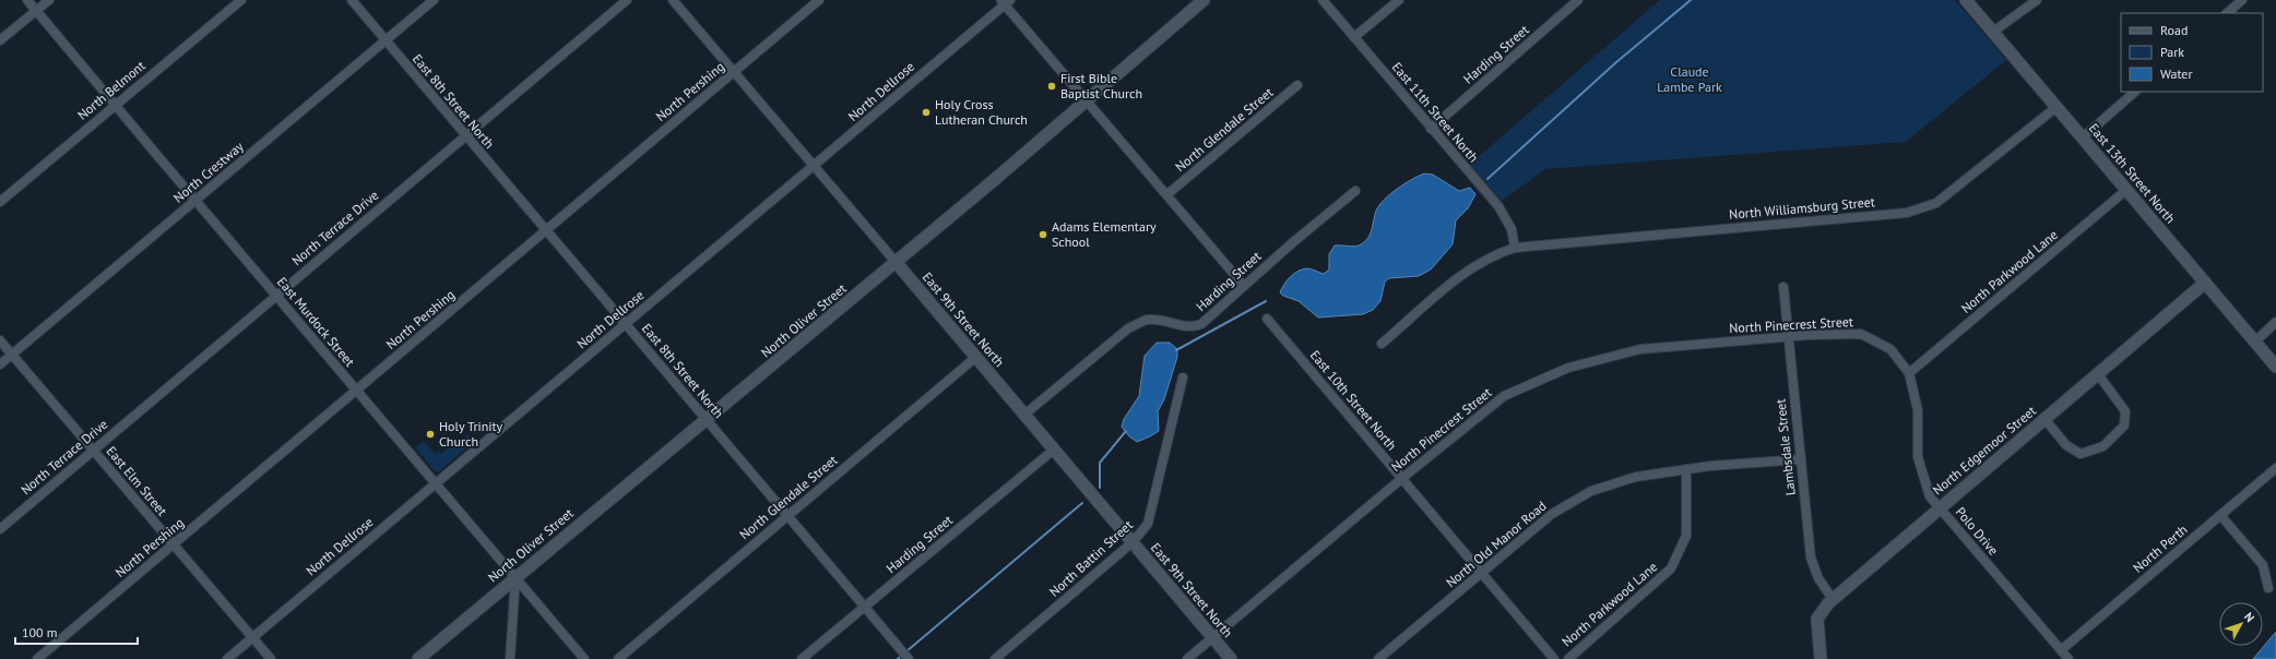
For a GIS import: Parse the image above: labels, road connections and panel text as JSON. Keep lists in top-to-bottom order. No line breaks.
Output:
{"streets":{"main road":["East 13th Street North","East 9th Street North","North Oliver Street","North Edgemoor Street"],"street":["Harding Street","North Belmont","North Pershing","North Dellrose","East 8th Street North","East 11th Street North","North Glendale Street","North Crestway","North Williamsburg Street","North Terrace Drive","North Parkwood Lane","East Murdock Street","North Pinecrest Street","East 10th Street North","Lambsdale Street","East Elm Street","Polo Drive","North Old Manor Road","North Perth","North Battin Street"]},"crossings":[["Harding Street","East 8th Street North"],["Harding Street","East 11th Street North"],["Harding Street","East 9th Street North"],["North Belmont","East Murdock Street"],["North Pershing","East 8th Street North"],["North Pershing","East 9th Street North"],["North Pershing","East Murdock Street"],["North Pershing","East Elm Street"],["North Dellrose","East 8th Street North"],["North Dellrose","East 9th Street North"],["North Dellrose","East Murdock Street"],["North Dellrose","East Elm Street"],["East 8th Street North","North Glendale Street"],["East 8th Street North","North Crestway"],["East 8th Street North","North Terrace Drive"],["East 8th Street North","North Oliver Street"],["East 11th Street North","North Williamsburg Street"],["North Glendale Street","East 9th Street North"],["North Crestway","East Murdock Street"],["North Crestway","East Elm Street"],["East 13th Street North","North Williamsburg Street"],["East 13th Street North","North Parkwood Lane"],["East 13th Street North","North Edgemoor Street"],["North Terrace Drive","East Murdock Street"],["North Terrace Drive","East Elm Street"],["North Parkwood Lane","North Pinecrest Street"],["North Parkwood Lane","Polo Drive"],["North Parkwood Lane","North Old Manor Road"],["East 9th Street North","North Oliver Street"],["East 9th Street North","North Pinecrest Street"],["East 9th Street North","North Battin Street"],["North Oliver Street","East Murdock Street"],["North Pinecrest Street","East 10th Street North"],["North Pinecrest Street","Lambsdale Street"],["North Pinecrest Street","Polo Drive"],["East 10th Street North","North Old Manor Road"],["Lambsdale Street","North Edgemoor Street"],["Lambsdale Street","North Old Manor Road"],["North Edgemoor Street","Polo Drive"],["Polo Drive","North Perth"]],"parks":["Claude Lambe Park"],"places":["First Bible Baptist Church","Holy Cross Lutheran Church","Adams Elementary School","Holy Trinity Church"],"legend":["Road","Park","Water"],"scale_bar":"100 m","north":"top right"}
